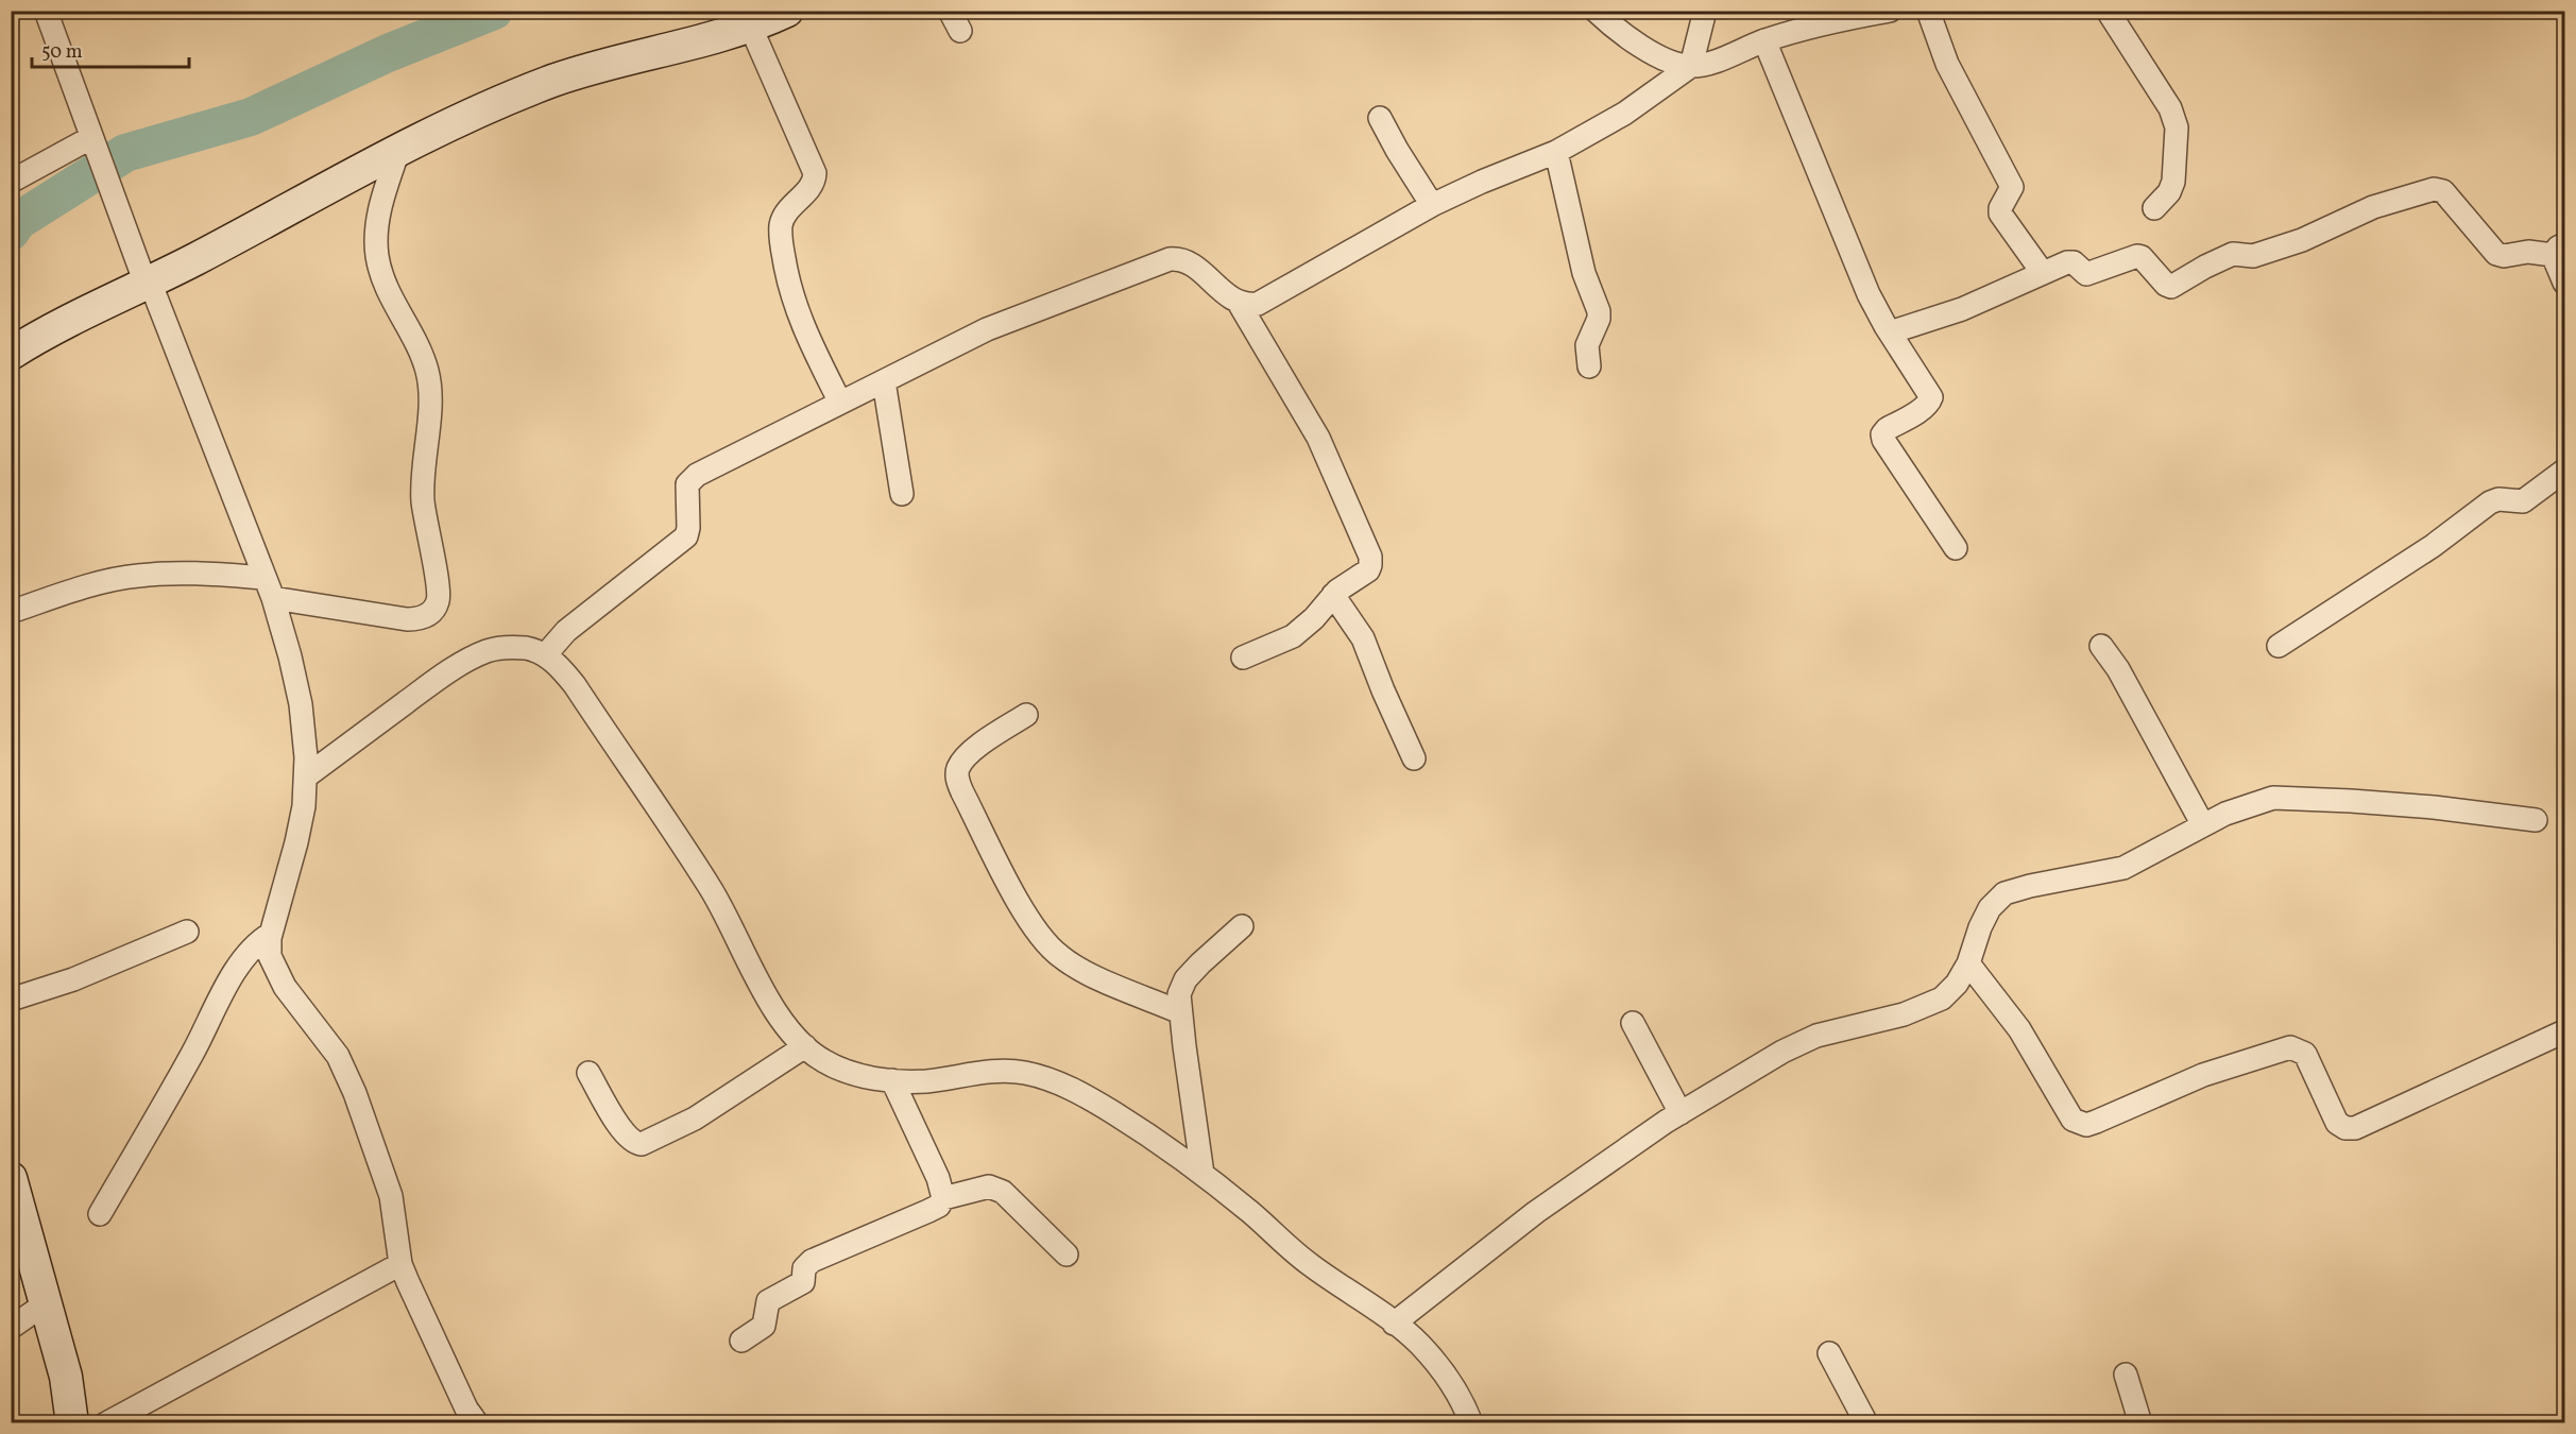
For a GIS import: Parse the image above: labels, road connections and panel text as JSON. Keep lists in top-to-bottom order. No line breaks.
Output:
{"scale_bar":"50 m"}
